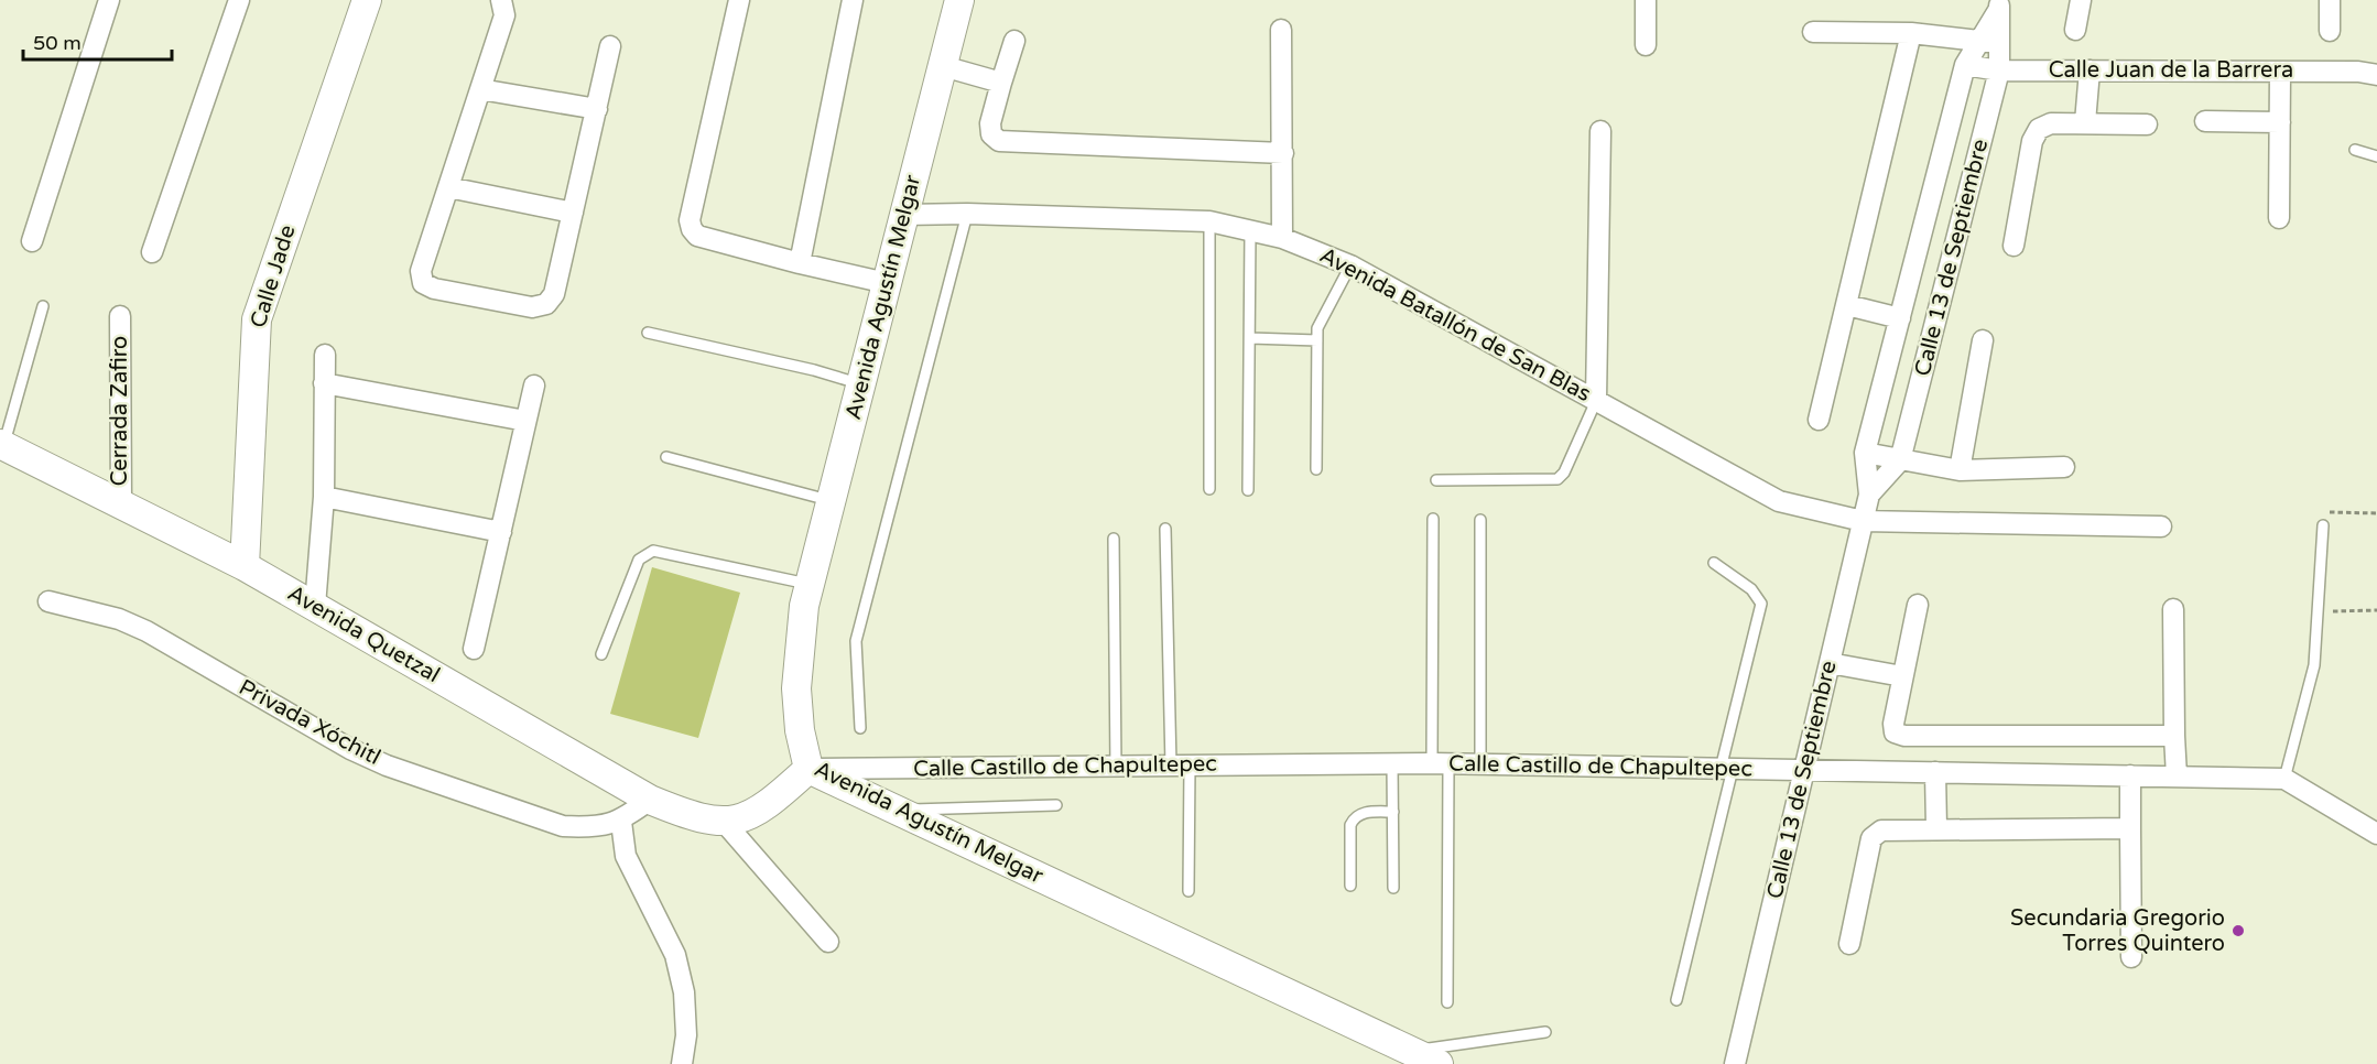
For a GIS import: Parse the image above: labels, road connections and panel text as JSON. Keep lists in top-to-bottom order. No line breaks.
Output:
{"streets":{"main road":["Calle Jade","Avenida Agustín Melgar","Avenida Quetzal"],"street":["Calle Juan de la Barrera","Calle 13 de Septiembre","Avenida Batallón de San Blas","Cerrada Zafiro","Privada Xóchitl","Calle Castillo de Chapultepec"]},"crossings":[["Calle Juan de la Barrera","Calle 13 de Septiembre"],["Calle 13 de Septiembre","Avenida Batallón de San Blas"],["Calle 13 de Septiembre","Calle Castillo de Chapultepec"],["Calle Jade","Avenida Quetzal"],["Avenida Agustín Melgar","Avenida Batallón de San Blas"],["Avenida Agustín Melgar","Avenida Quetzal"],["Avenida Agustín Melgar","Calle Castillo de Chapultepec"],["Cerrada Zafiro","Avenida Quetzal"],["Avenida Quetzal","Privada Xóchitl"],["Avenida Quetzal","Calle Castillo de Chapultepec"]],"places":["Secundaria Gregorio Torres Quintero"],"scale_bar":"50 m"}
